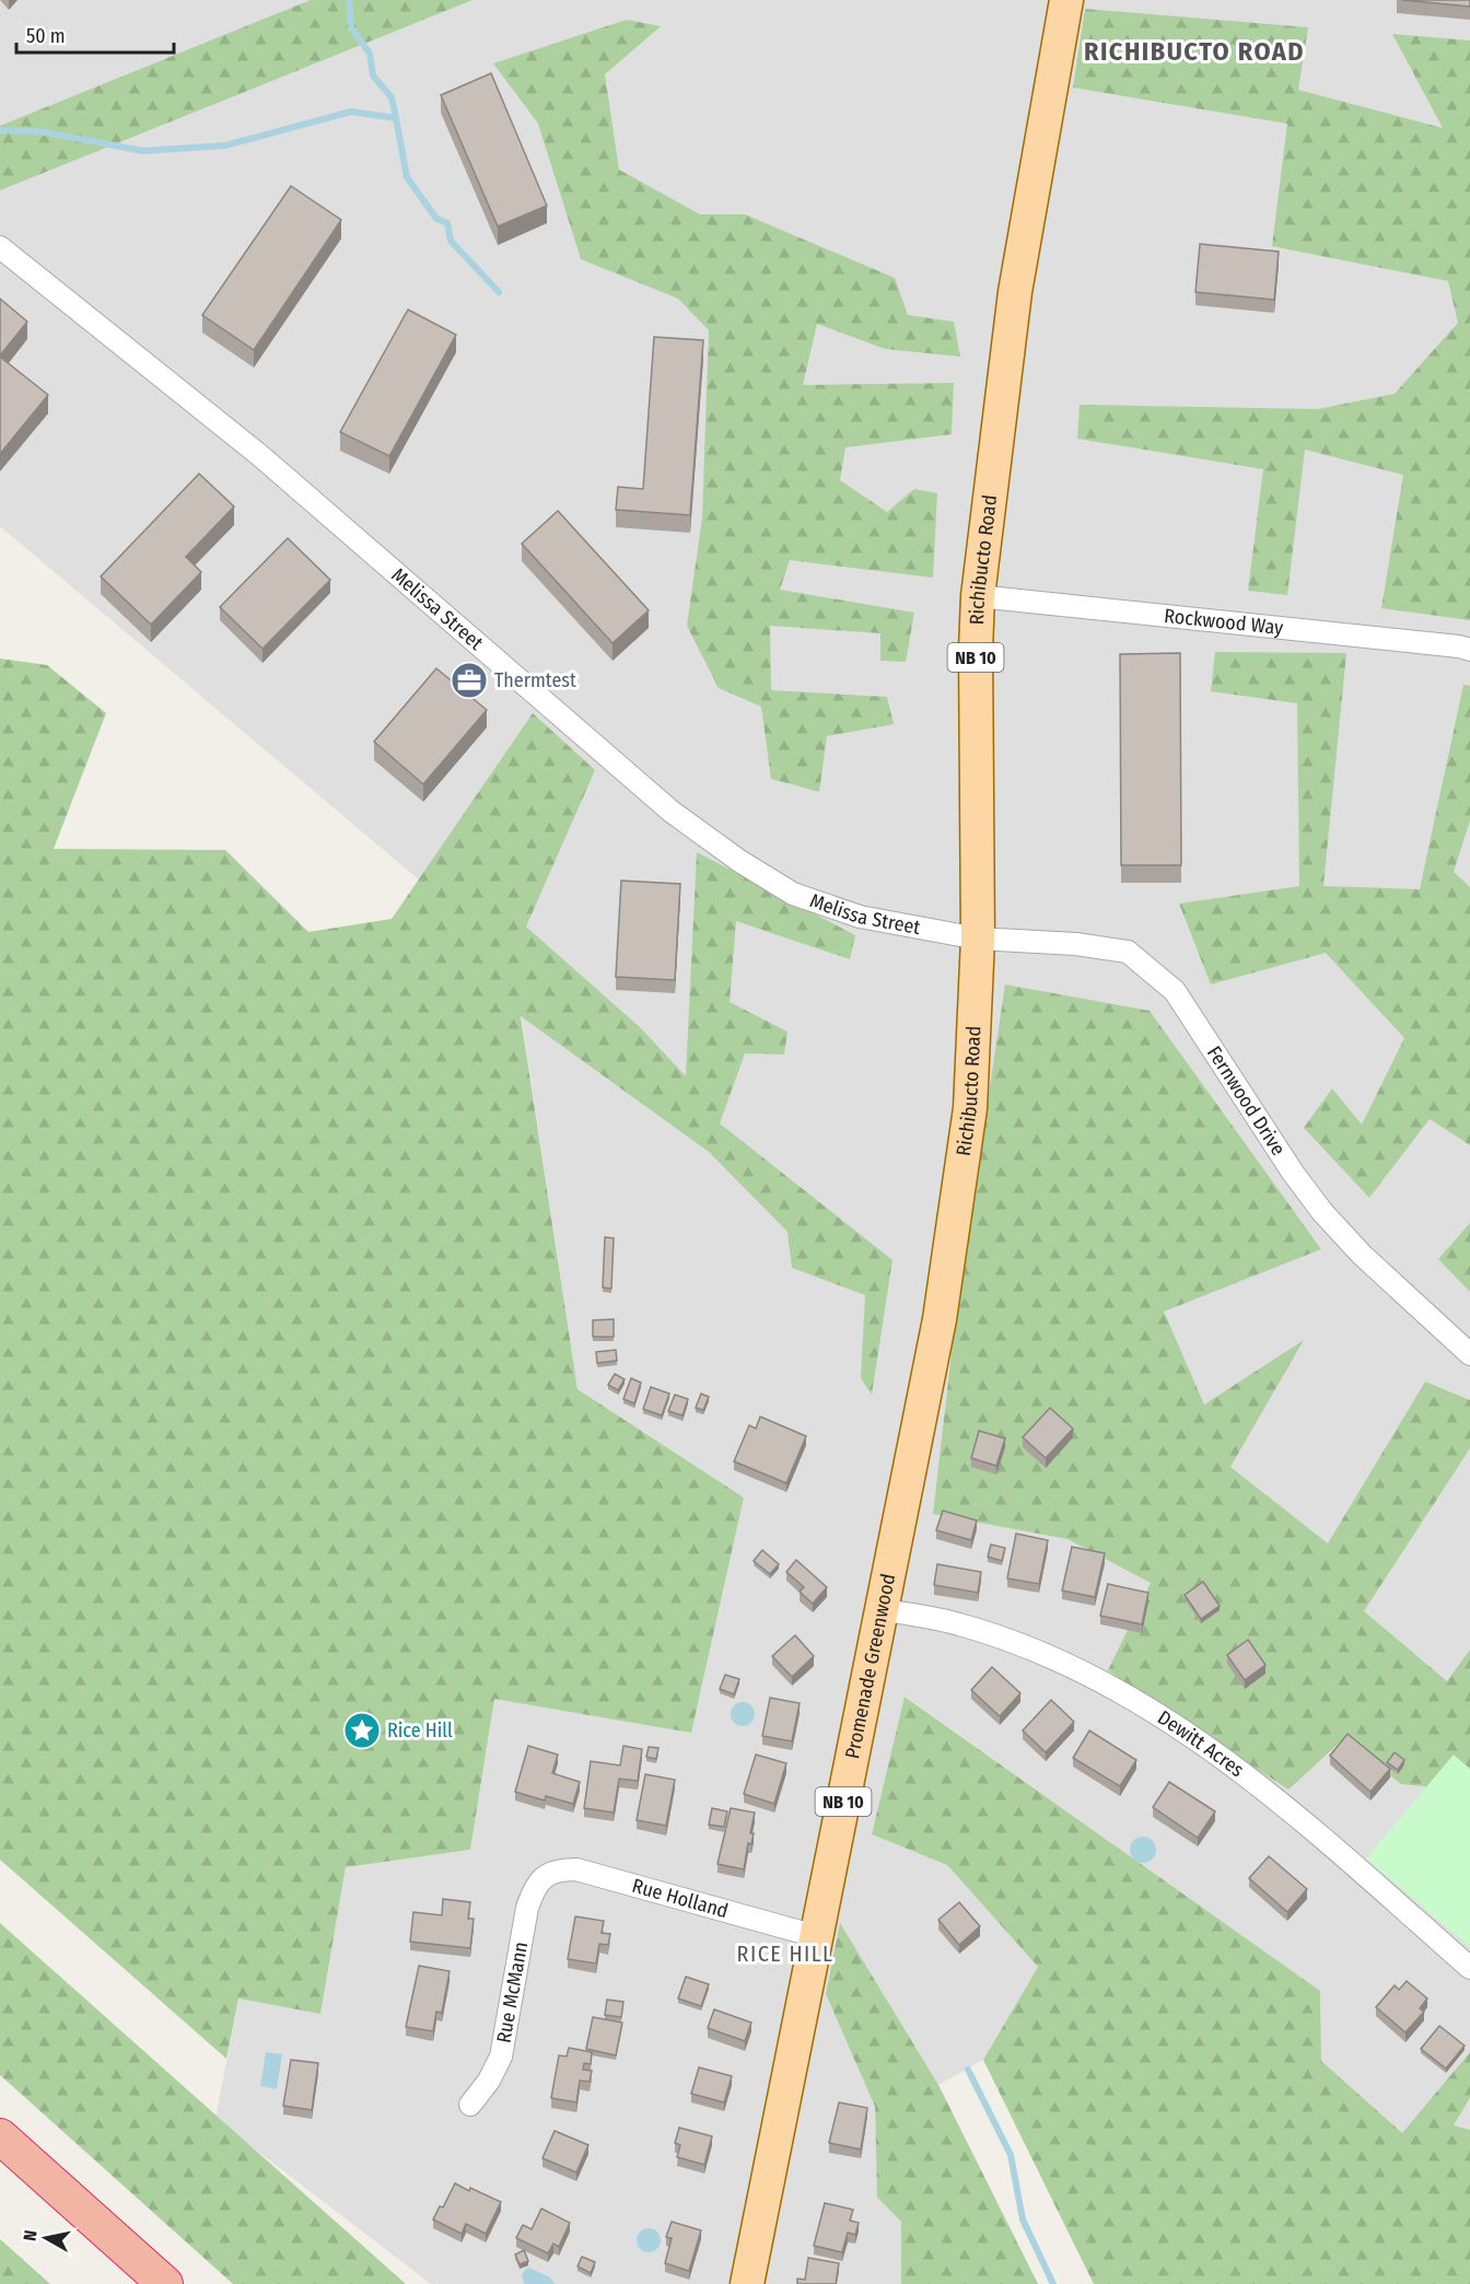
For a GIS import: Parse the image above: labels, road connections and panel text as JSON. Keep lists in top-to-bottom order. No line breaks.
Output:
{"streets":{"main road":["Richibucto Road","NB 10","Promenade Greenwood"],"street":["Melissa Street","Rockwood Way","Fernwood Drive","Dewitt Acres","Rue Holland","Rue McMann"]},"crossings":[["Richibucto Road","Melissa Street"],["Richibucto Road","Rockwood Way"],["Richibucto Road","Fernwood Drive"],["Richibucto Road","Promenade Greenwood"],["Melissa Street","Fernwood Drive"],["Promenade Greenwood","Dewitt Acres"],["Promenade Greenwood","Rue Holland"],["Rue Holland","Rue McMann"]],"districts":["RICHIBUCTO ROAD","RICE HILL"],"places":{"office":["Thermtest"],"place":["Rice Hill"]},"scale_bar":"50 m","north":"left"}
